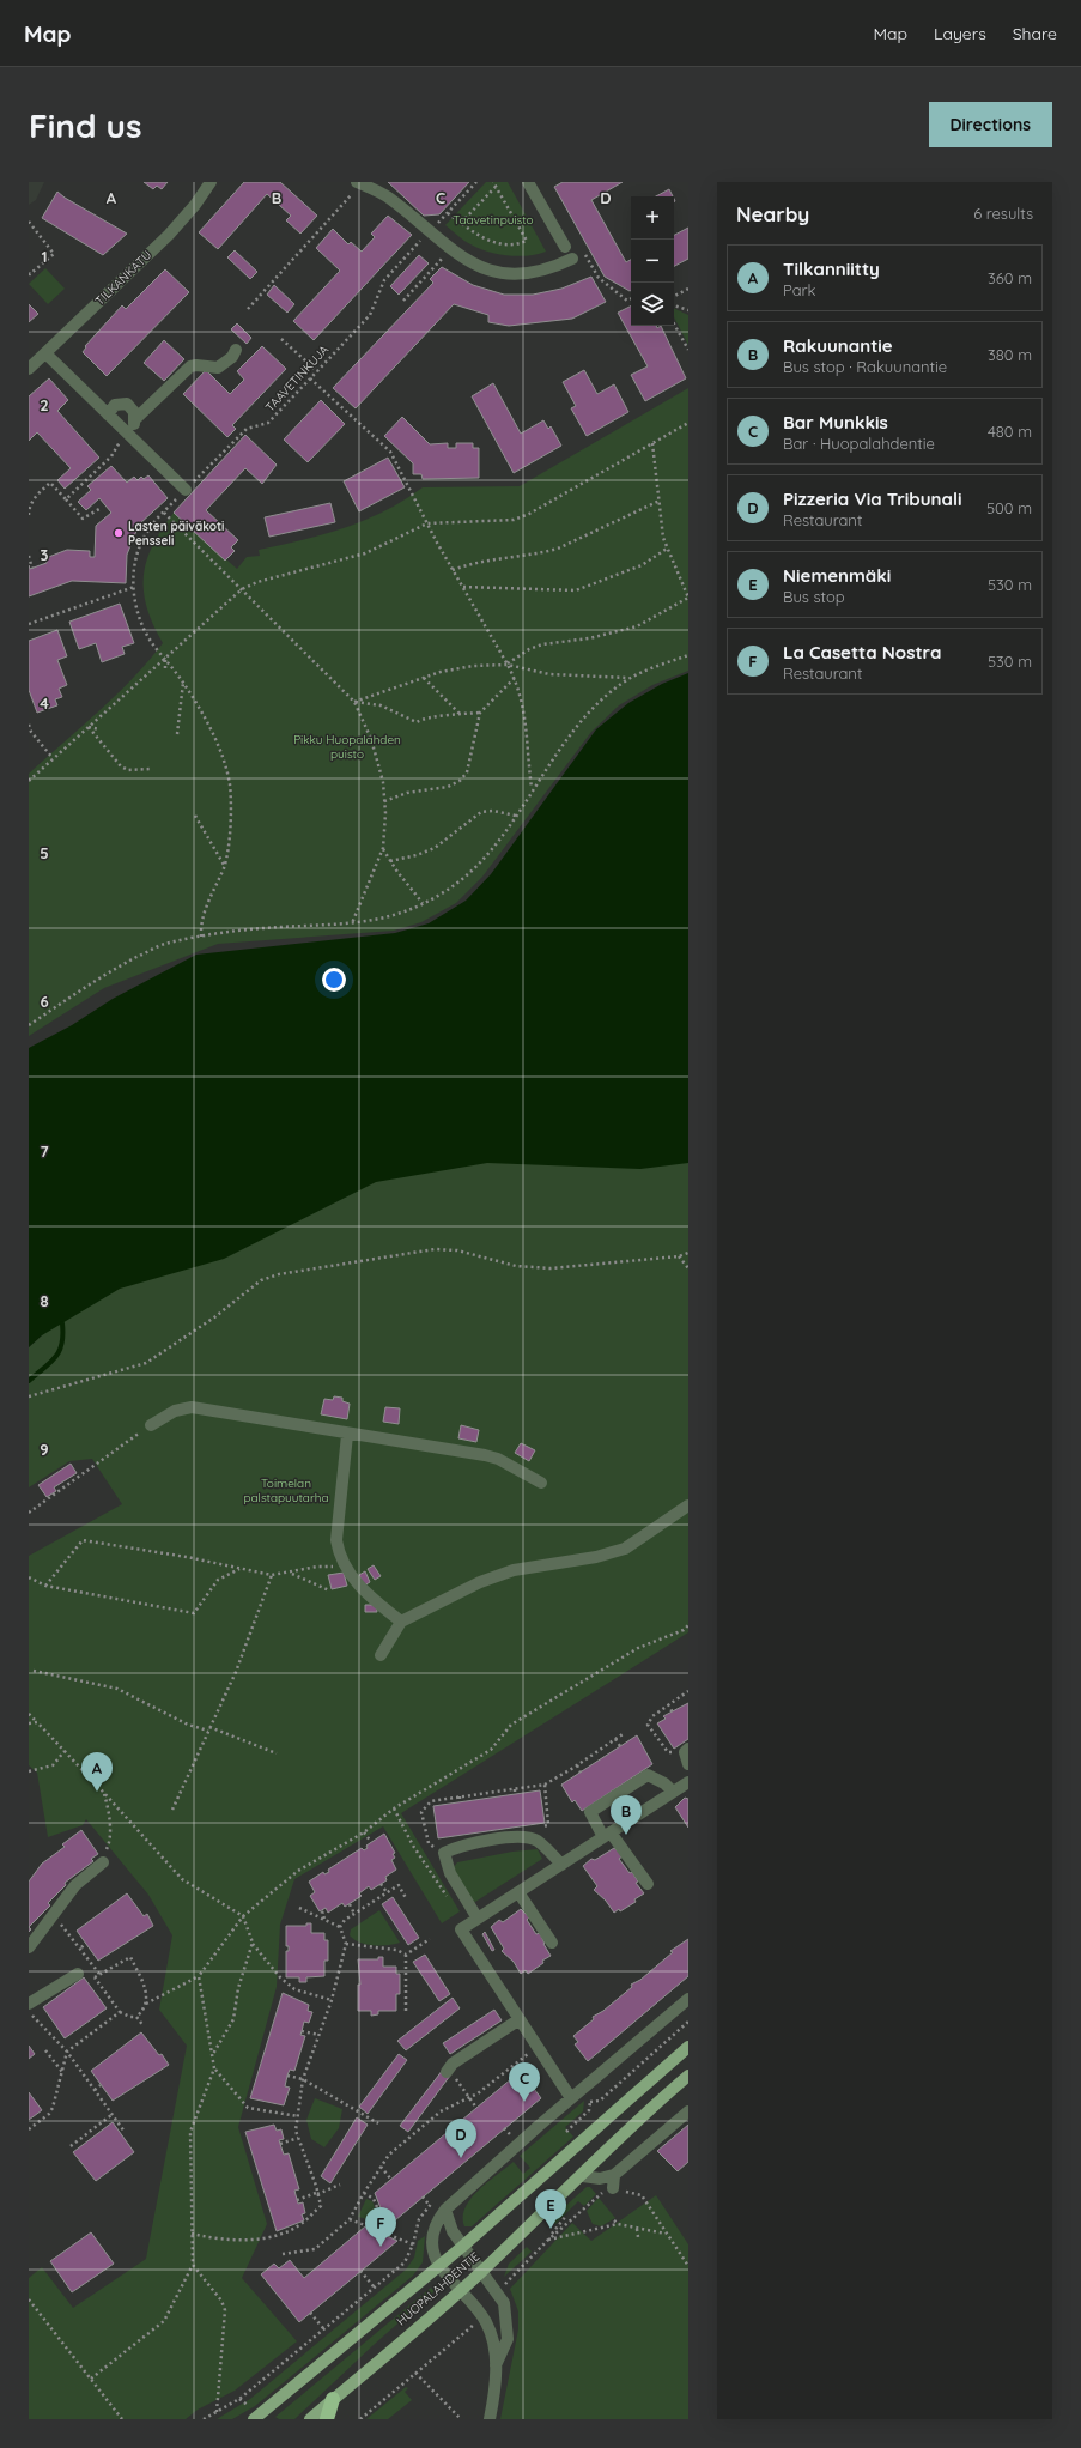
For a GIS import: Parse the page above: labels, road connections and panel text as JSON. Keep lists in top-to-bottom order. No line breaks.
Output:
{"streets":{"main road":["HUOPALAHDENTIE"],"street":["TILKANKATU"],"path":["TAAVETINKUJA"]},"parks":["Taavetinpuisto","Pikku Huopalahden puisto","Toimelan palstapuutarha"],"places":["Lasten päiväkoti Pensseli"],"page":{"header":"Map","nav":["Map","Layers","Share"],"buttons":"Directions","title":"Find us","heading":["Nearby","6 results"],"map_buttons":["+","−"],"list":[{"mark":"A","name":"Tilkanniitty","note":"Park","value":"360 m"},{"mark":"B","name":"Rakuunantie","note":"Bus stop · Rakuunantie","value":"380 m"},{"mark":"C","name":"Bar Munkkis","note":"Bar · Huopalahdentie","value":"480 m"},{"mark":"D","name":"Pizzeria Via Tribunali","note":"Restaurant","value":"500 m"},{"mark":"E","name":"Niemenmäki","note":"Bus stop","value":"530 m"},{"mark":"F","name":"La Casetta Nostra","note":"Restaurant","value":"530 m"}],"pins":["A","B","C","D","E","F"]},"grid":{"columns":["A","B","C","D"],"rows":["1","2","3","4","5","6","7","8","9"]}}
